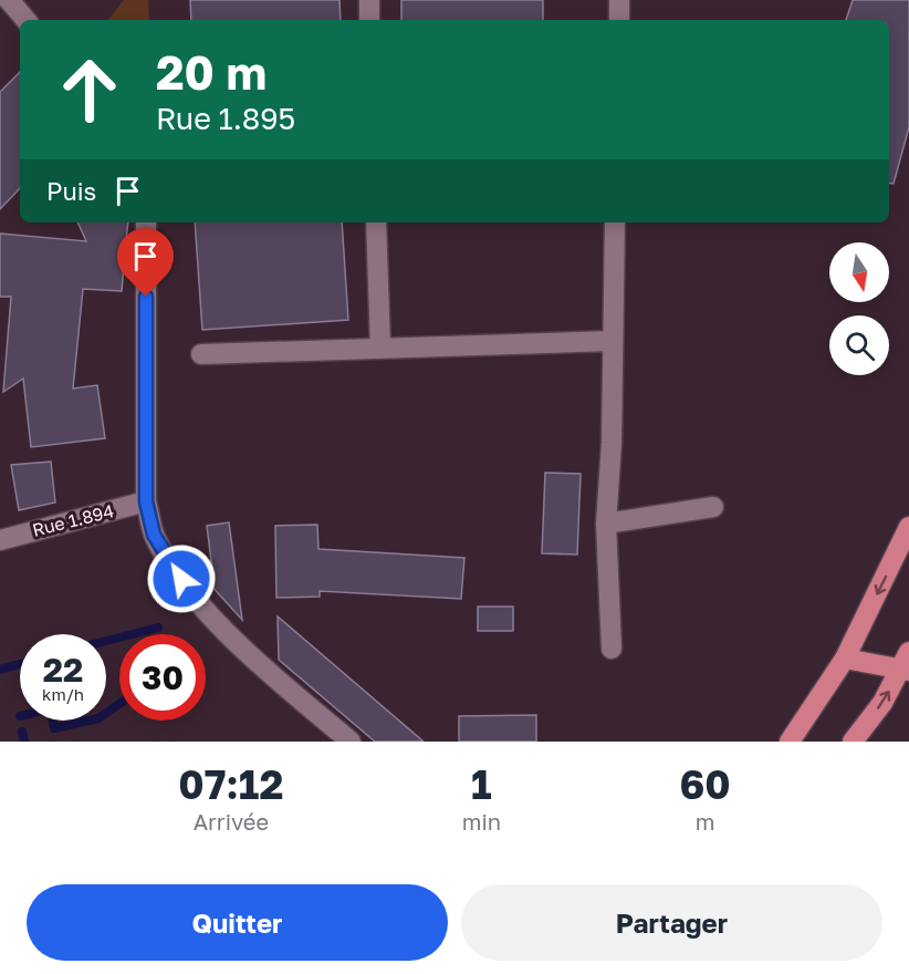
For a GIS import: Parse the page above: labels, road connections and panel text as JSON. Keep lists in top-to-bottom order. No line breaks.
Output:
{"streets":{"street":["Rue 1.894"]},"north":"bottom","page":{"turn":["20 m","Rue 1.895"],"then":"Puis","speed":"22 km/h","limit":"30","eta":["07:12","Arrivée","1","min","60","m"],"buttons":["Quitter","Partager"]}}
